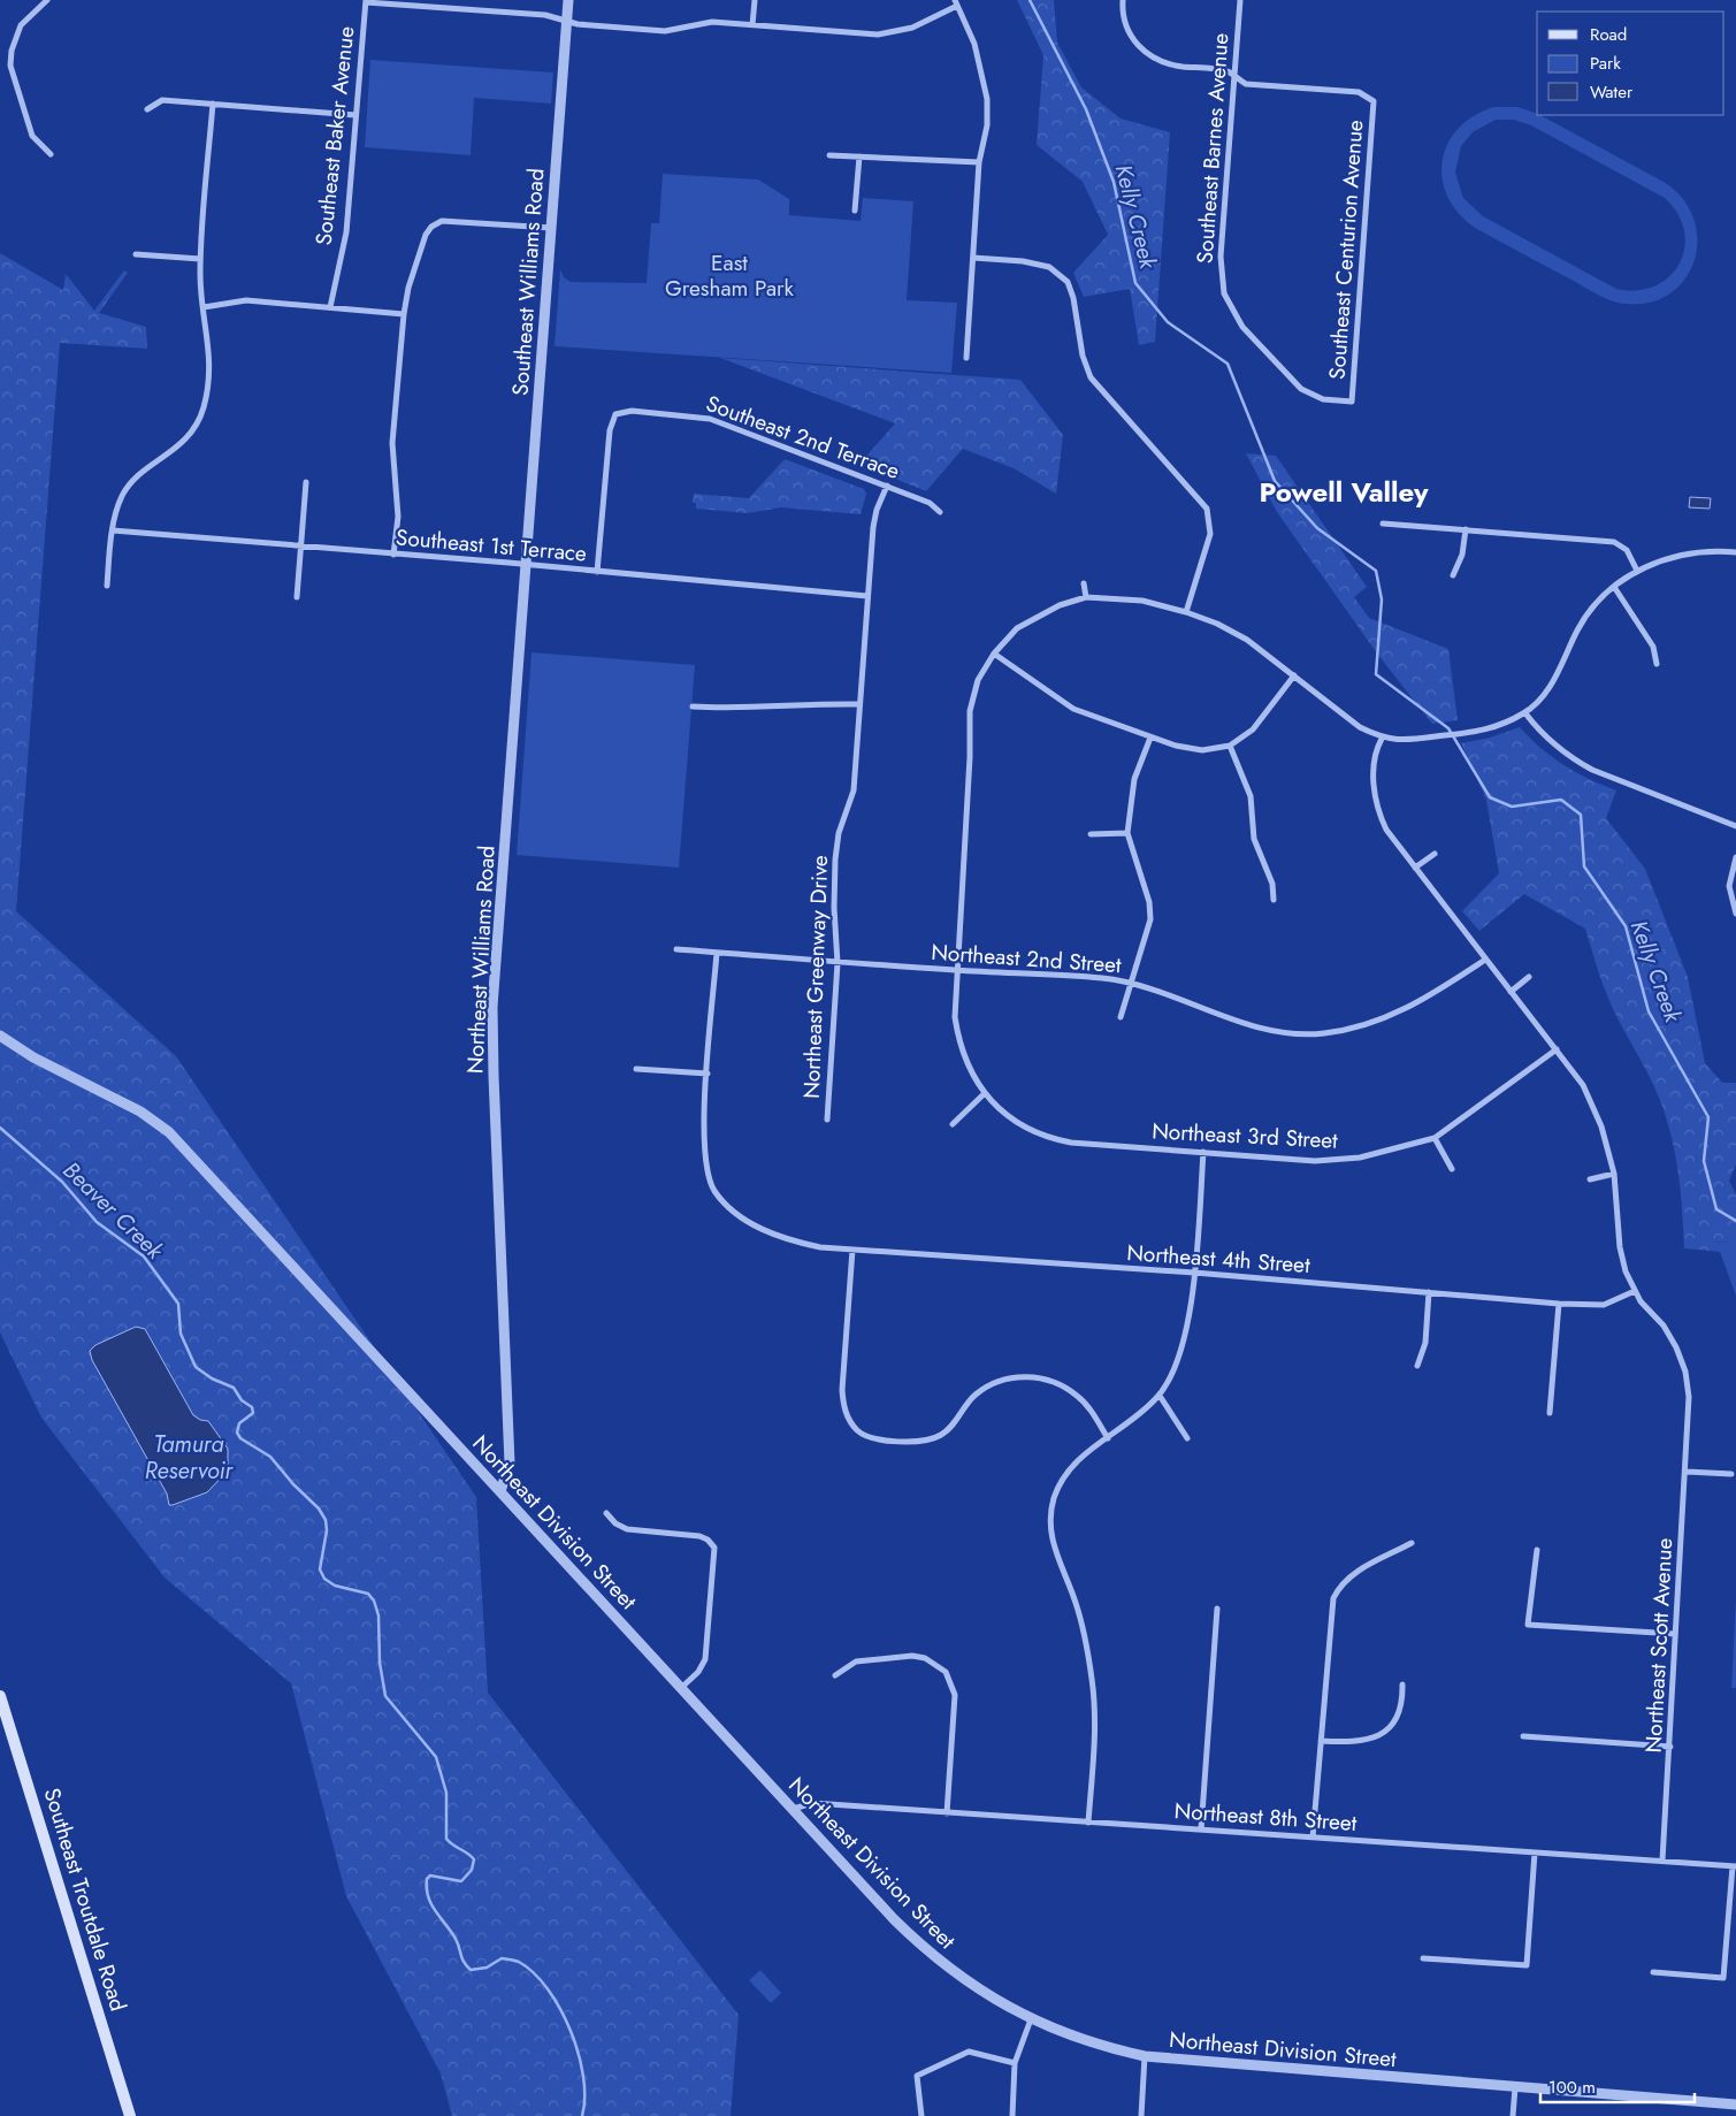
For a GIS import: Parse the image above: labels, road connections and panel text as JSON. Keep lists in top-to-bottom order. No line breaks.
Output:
{"streets":{"main road":["Southeast Troutdale Road"],"street":["Southeast Baker Avenue","Southeast Barnes Avenue","Southeast Centurion Avenue","Southeast Williams Road","Southeast 2nd Terrace","Southeast 1st Terrace","Northeast 2nd Street","Northeast Williams Road","Northeast Greenway Drive","Northeast 3rd Street","Northeast 4th Street","Northeast Division Street","Northeast Scott Avenue","Northeast 8th Street"]},"crossings":[["Southeast Barnes Avenue","Southeast Centurion Avenue"],["Southeast Williams Road","Southeast 1st Terrace"],["Southeast Williams Road","Northeast Williams Road"],["Southeast 2nd Terrace","Southeast 1st Terrace"],["Southeast 2nd Terrace","Northeast Greenway Drive"],["Southeast 1st Terrace","Northeast Williams Road"],["Southeast 1st Terrace","Northeast Greenway Drive"],["Northeast 2nd Street","Northeast Greenway Drive"],["Northeast 2nd Street","Northeast 3rd Street"],["Northeast 2nd Street","Northeast 4th Street"],["Northeast 2nd Street","Northeast Scott Avenue"],["Northeast Williams Road","Northeast Division Street"],["Northeast 3rd Street","Northeast Scott Avenue"],["Northeast 4th Street","Northeast Scott Avenue"],["Northeast Division Street","Northeast 8th Street"],["Northeast Scott Avenue","Northeast 8th Street"]],"districts":["Powell Valley"],"water":["Kelly Creek","Beaver Creek","Tamura Reservoir"],"parks":["East Gresham Park"],"legend":["Road","Park","Water"],"scale_bar":"100 m"}
